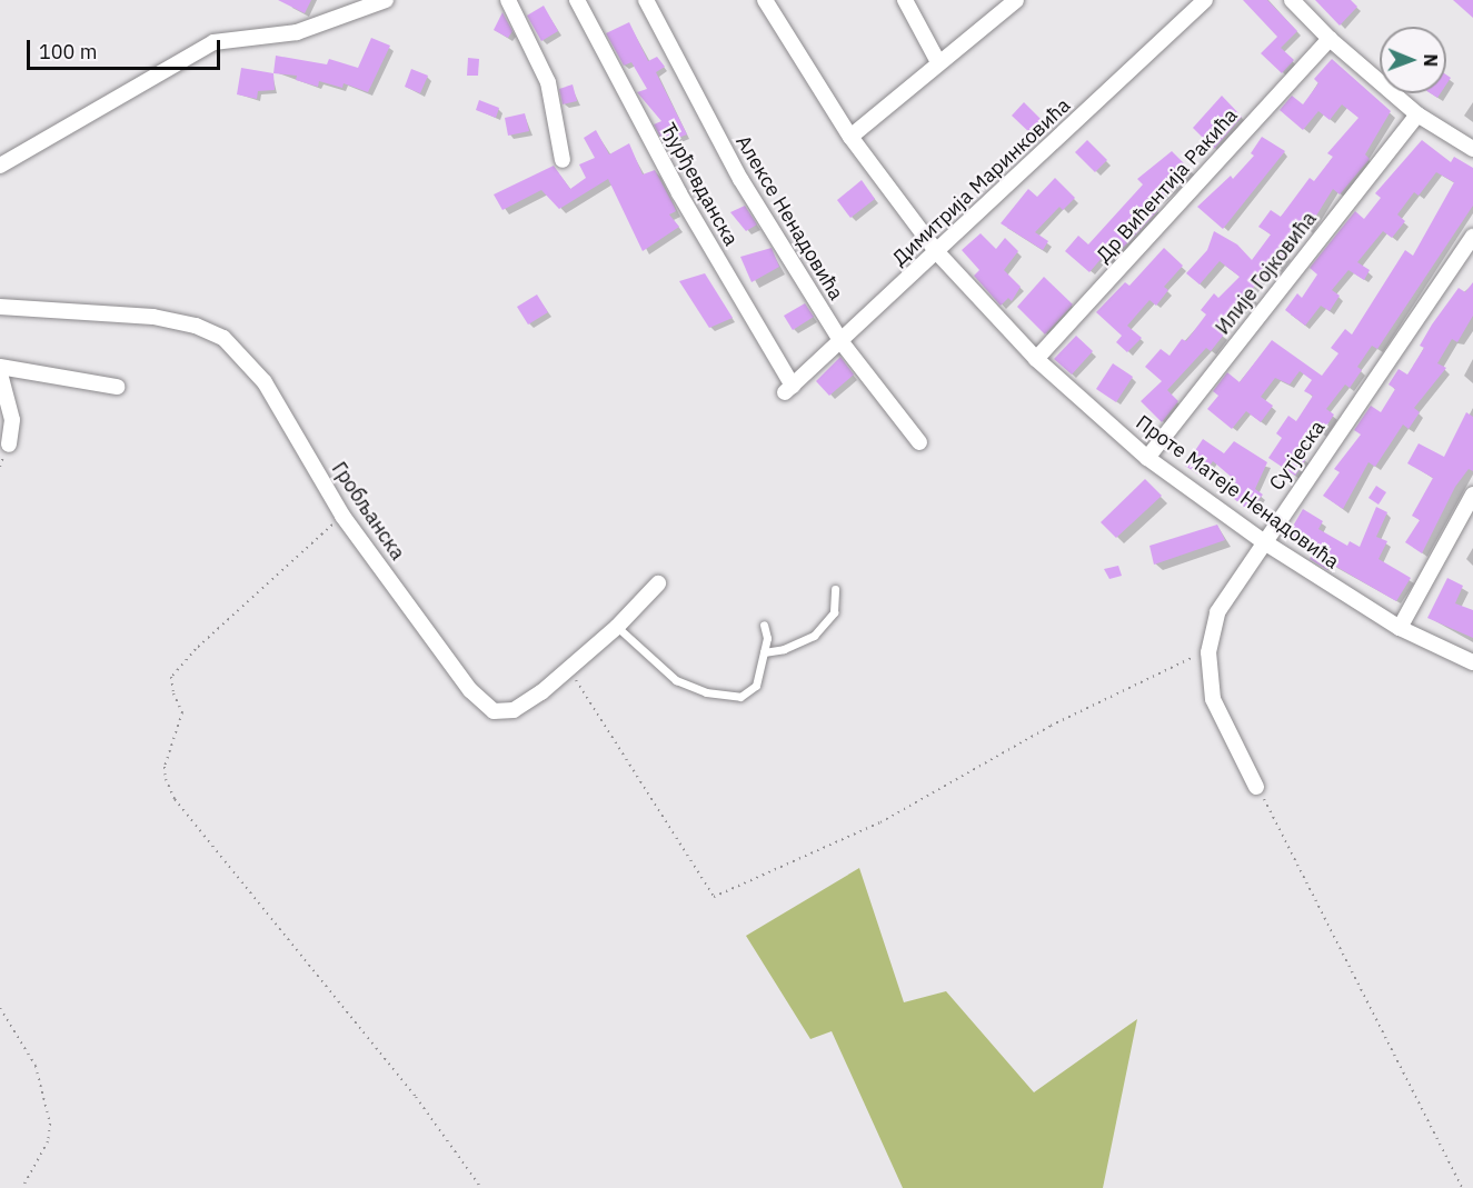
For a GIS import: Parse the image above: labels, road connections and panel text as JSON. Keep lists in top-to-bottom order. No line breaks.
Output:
{"streets":{"street":["Димитрија Маринковића","Ђурђевданска","Др Вићентија Ракића","Алексе Ненадовића","Илије Гојковића","Сутјеска","Проте Матеје Ненадовића","Гробљанска"]},"crossings":[["Димитрија Маринковића","Ђурђевданска"],["Димитрија Маринковића","Алексе Ненадовића"],["Димитрија Маринковића","Проте Матеје Ненадовића"],["Др Вићентија Ракића","Проте Матеје Ненадовића"],["Илије Гојковића","Проте Матеје Ненадовића"],["Сутјеска","Проте Матеје Ненадовића"]],"scale_bar":"100 m","north":"right"}
